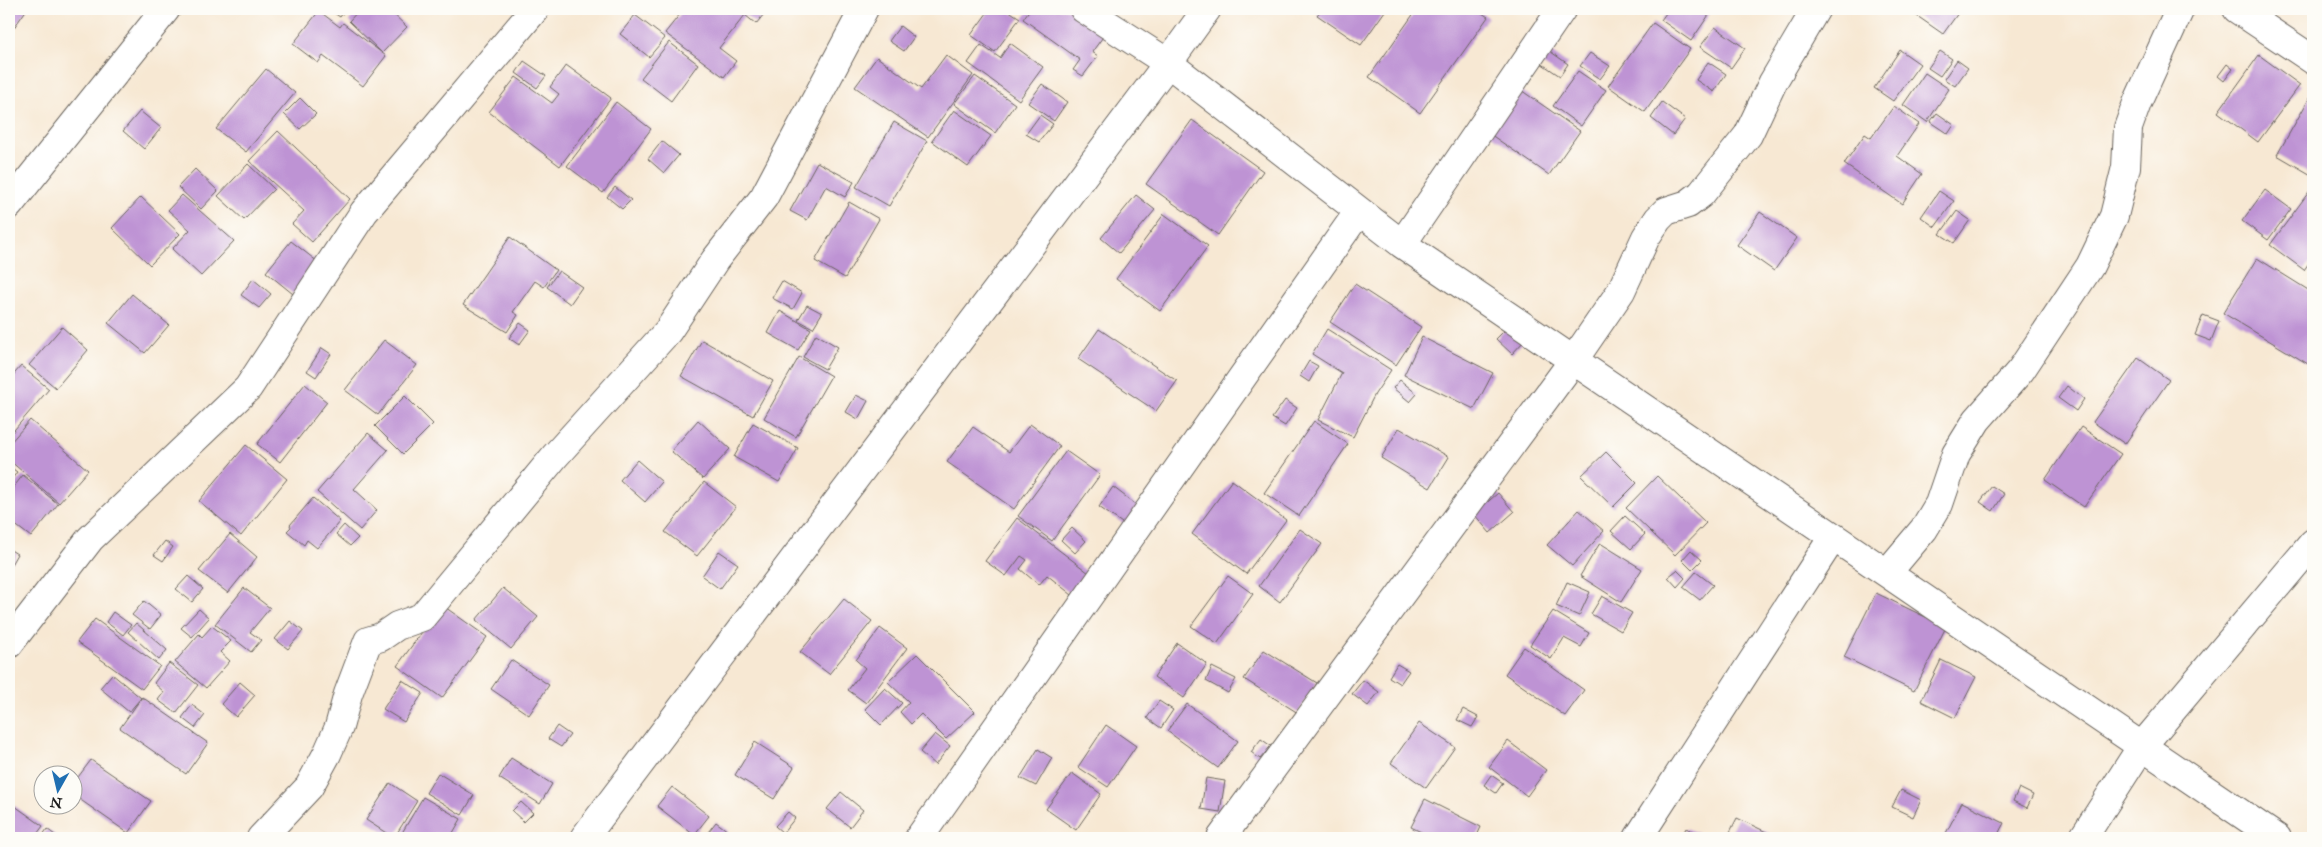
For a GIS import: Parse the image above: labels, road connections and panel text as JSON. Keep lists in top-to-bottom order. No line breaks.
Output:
{"north":"bottom"}
